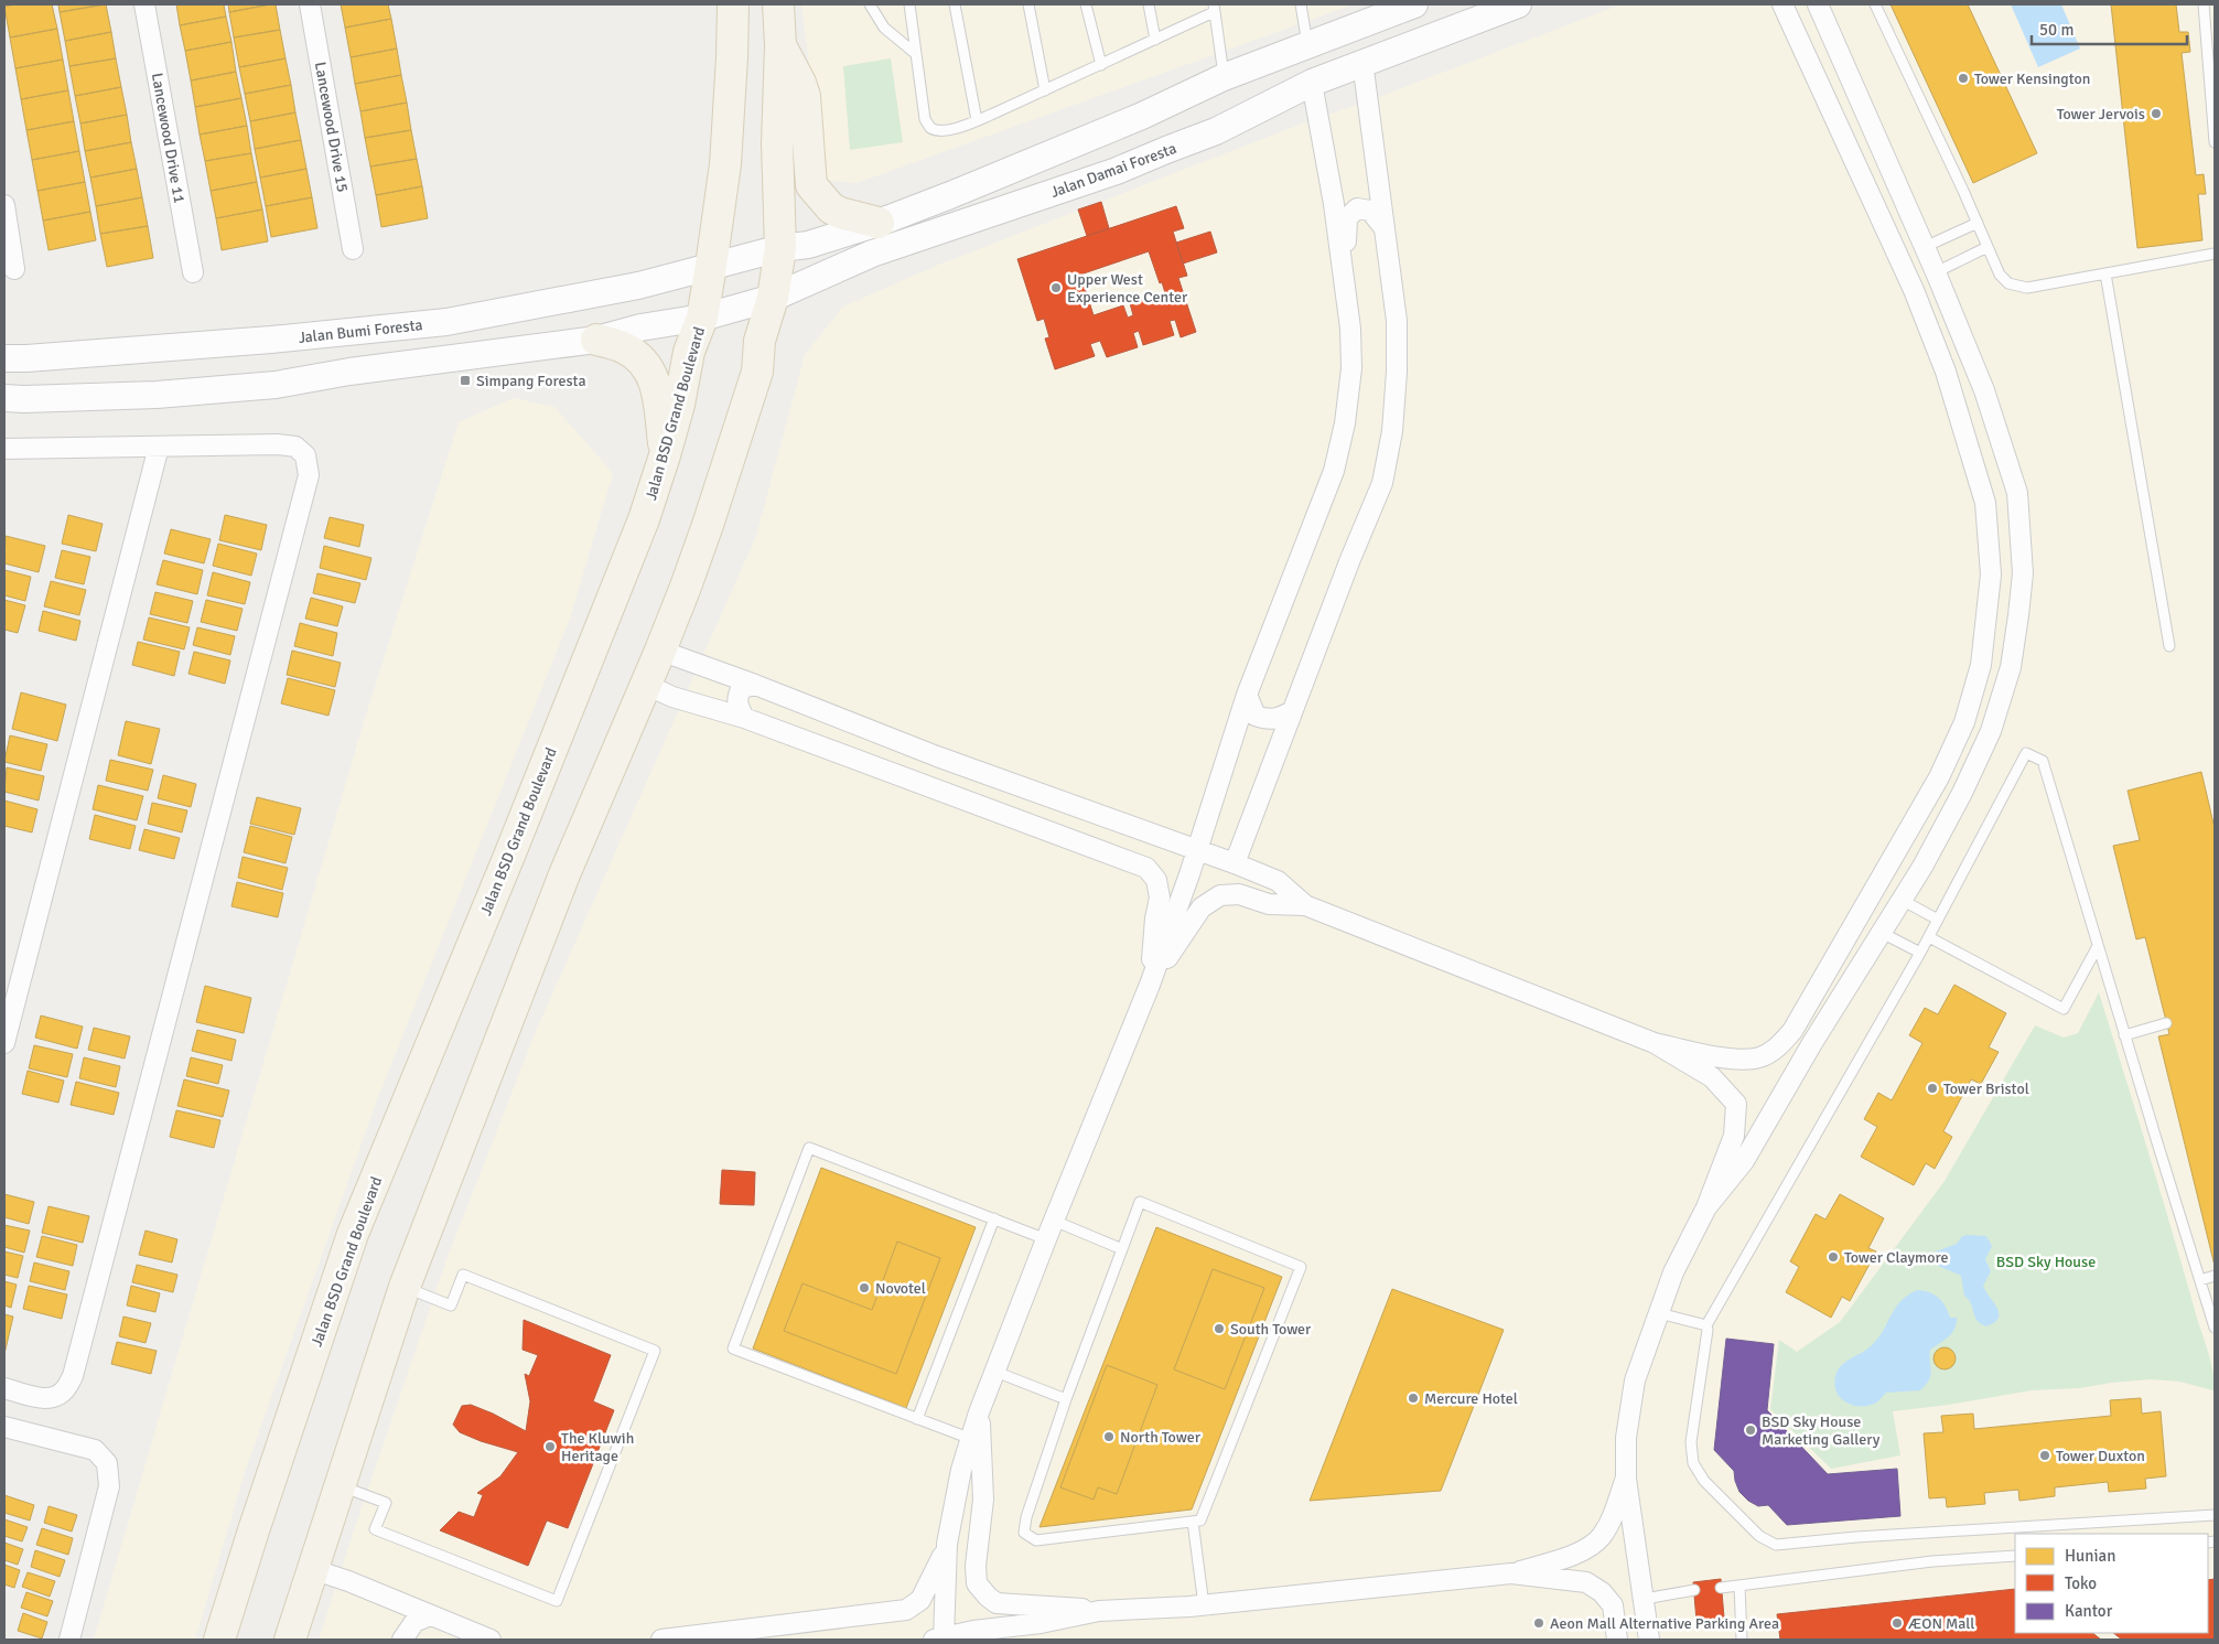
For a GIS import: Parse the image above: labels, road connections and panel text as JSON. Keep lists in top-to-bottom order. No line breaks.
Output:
{"streets":{"main road":["Jalan Damai Foresta","Jalan Bumi Foresta","Jalan BSD Grand Boulevard"],"street":["Lancewood Drive 15","Lancewood Drive 11"]},"crossings":[["Jalan Damai Foresta","Jalan BSD Grand Boulevard"],["Jalan Bumi Foresta","Jalan BSD Grand Boulevard"]],"parks":["BSD Sky House"],"places":{"other":["Tower Kensington","Tower Jervois","Upper West Experience Center","Tower Bristol","Tower Claymore","Novotel","South Tower","Mercure Hotel","BSD Sky House Marketing Gallery","North Tower","The Kluwih Heritage","Tower Duxton","Aeon Mall Alternative Parking Area","ÆON Mall"],"transit":["Simpang Foresta"]},"legend":["Hunian","Toko","Kantor"],"scale_bar":"50 m"}
